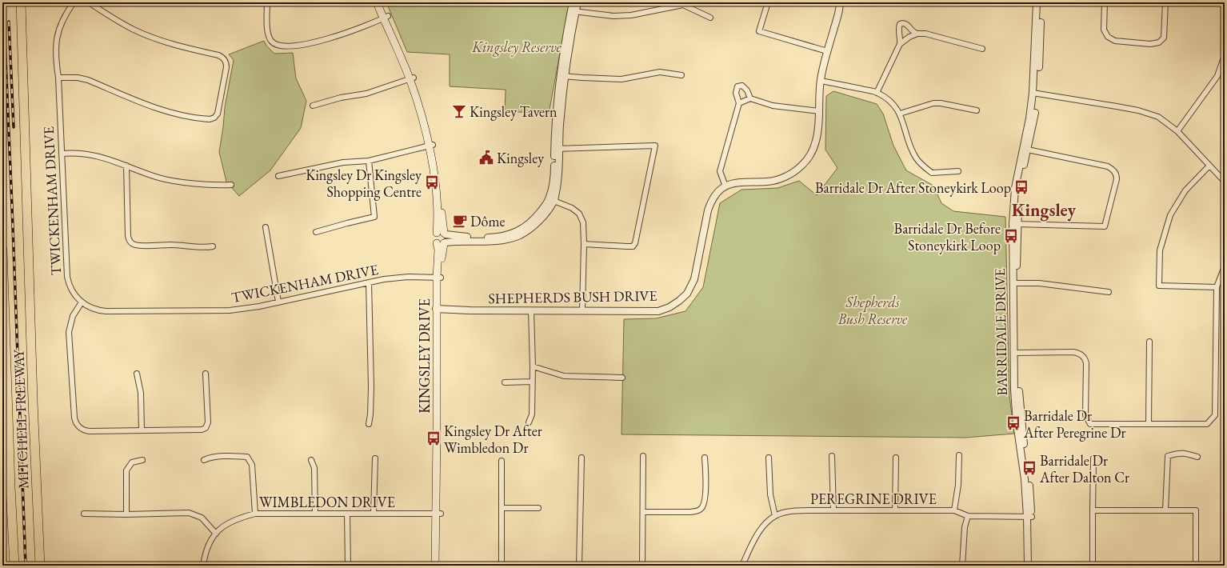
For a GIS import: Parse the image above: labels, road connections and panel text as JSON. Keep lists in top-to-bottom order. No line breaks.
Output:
{"streets":{"highway":["MITCHELL FREEWAY"],"main road":["KINGSLEY DRIVE"],"street":["TWICKENHAM DRIVE","SHEPHERDS BUSH DRIVE","BARRIDALE DRIVE","PEREGRINE DRIVE","WIMBLEDON DRIVE"]},"crossings":[["TWICKENHAM DRIVE","KINGSLEY DRIVE"],["SHEPHERDS BUSH DRIVE","KINGSLEY DRIVE"],["BARRIDALE DRIVE","PEREGRINE DRIVE"],["KINGSLEY DRIVE","WIMBLEDON DRIVE"]],"districts":["Kingsley"],"parks":["Kingsley Reserve","Shepherds Bush Reserve"],"places":{"bar":["Kingsley Tavern"],"public building":["Kingsley"],"bus stop":["Kingsley Dr Kingsley Shopping Centre","Barridale Dr After Stoneykirk Loop","Barridale Dr Before Stoneykirk Loop","Barridale Dr After Peregrine Dr","Kingsley Dr After Wimbledon Dr","Barridale Dr After Dalton Cr"],"cafe":["Dôme"]}}
